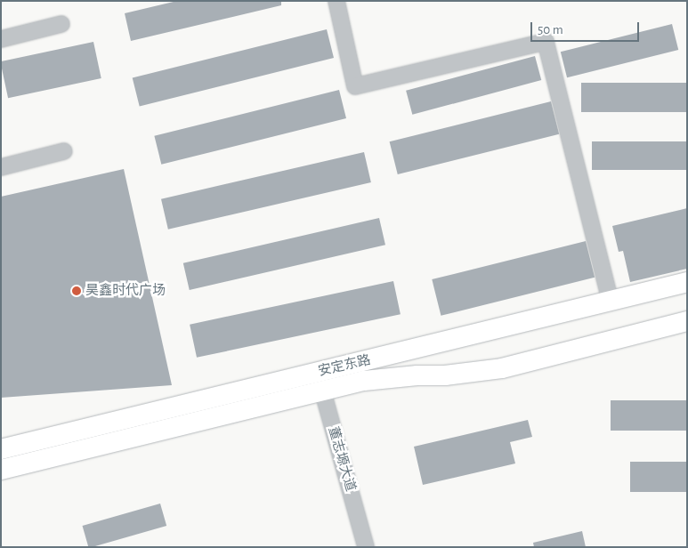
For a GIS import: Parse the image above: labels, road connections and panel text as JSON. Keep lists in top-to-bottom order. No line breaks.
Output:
{"streets":{"main road":["安定东路"],"street":["董志塬大道"]},"crossings":[["安定东路","董志塬大道"]],"places":["昊鑫时代广场"],"scale_bar":"50 m"}
